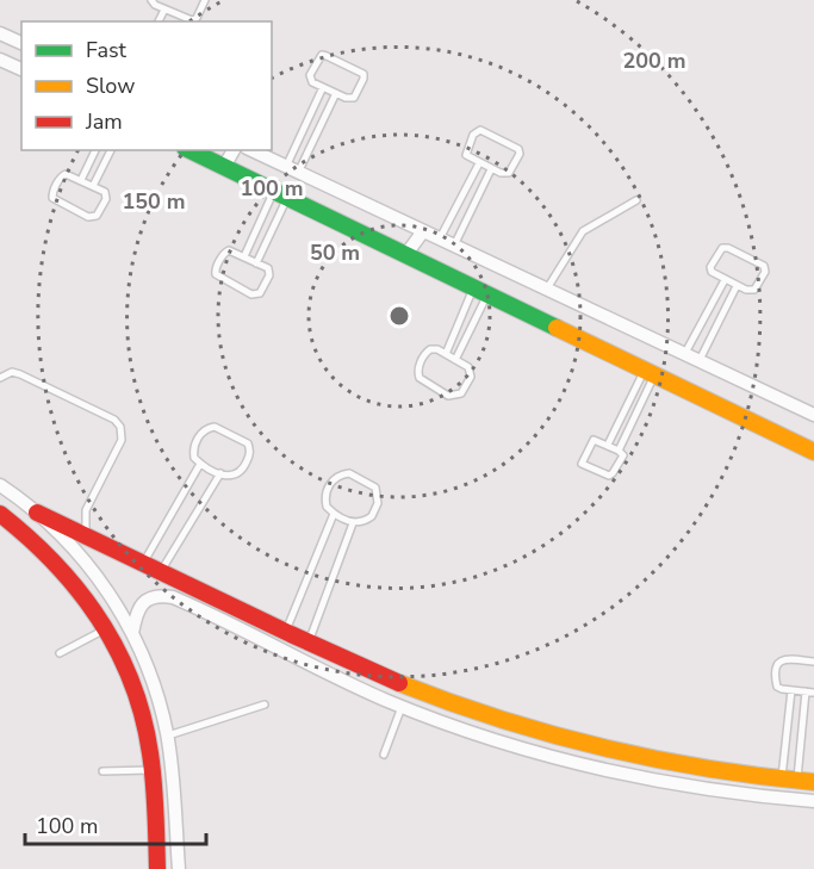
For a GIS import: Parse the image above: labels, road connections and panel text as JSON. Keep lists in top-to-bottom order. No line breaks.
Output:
{"legend":["Fast","Slow","Jam"],"scale_bar":"100 m","rings":["200 m","100 m","150 m","50 m"]}
